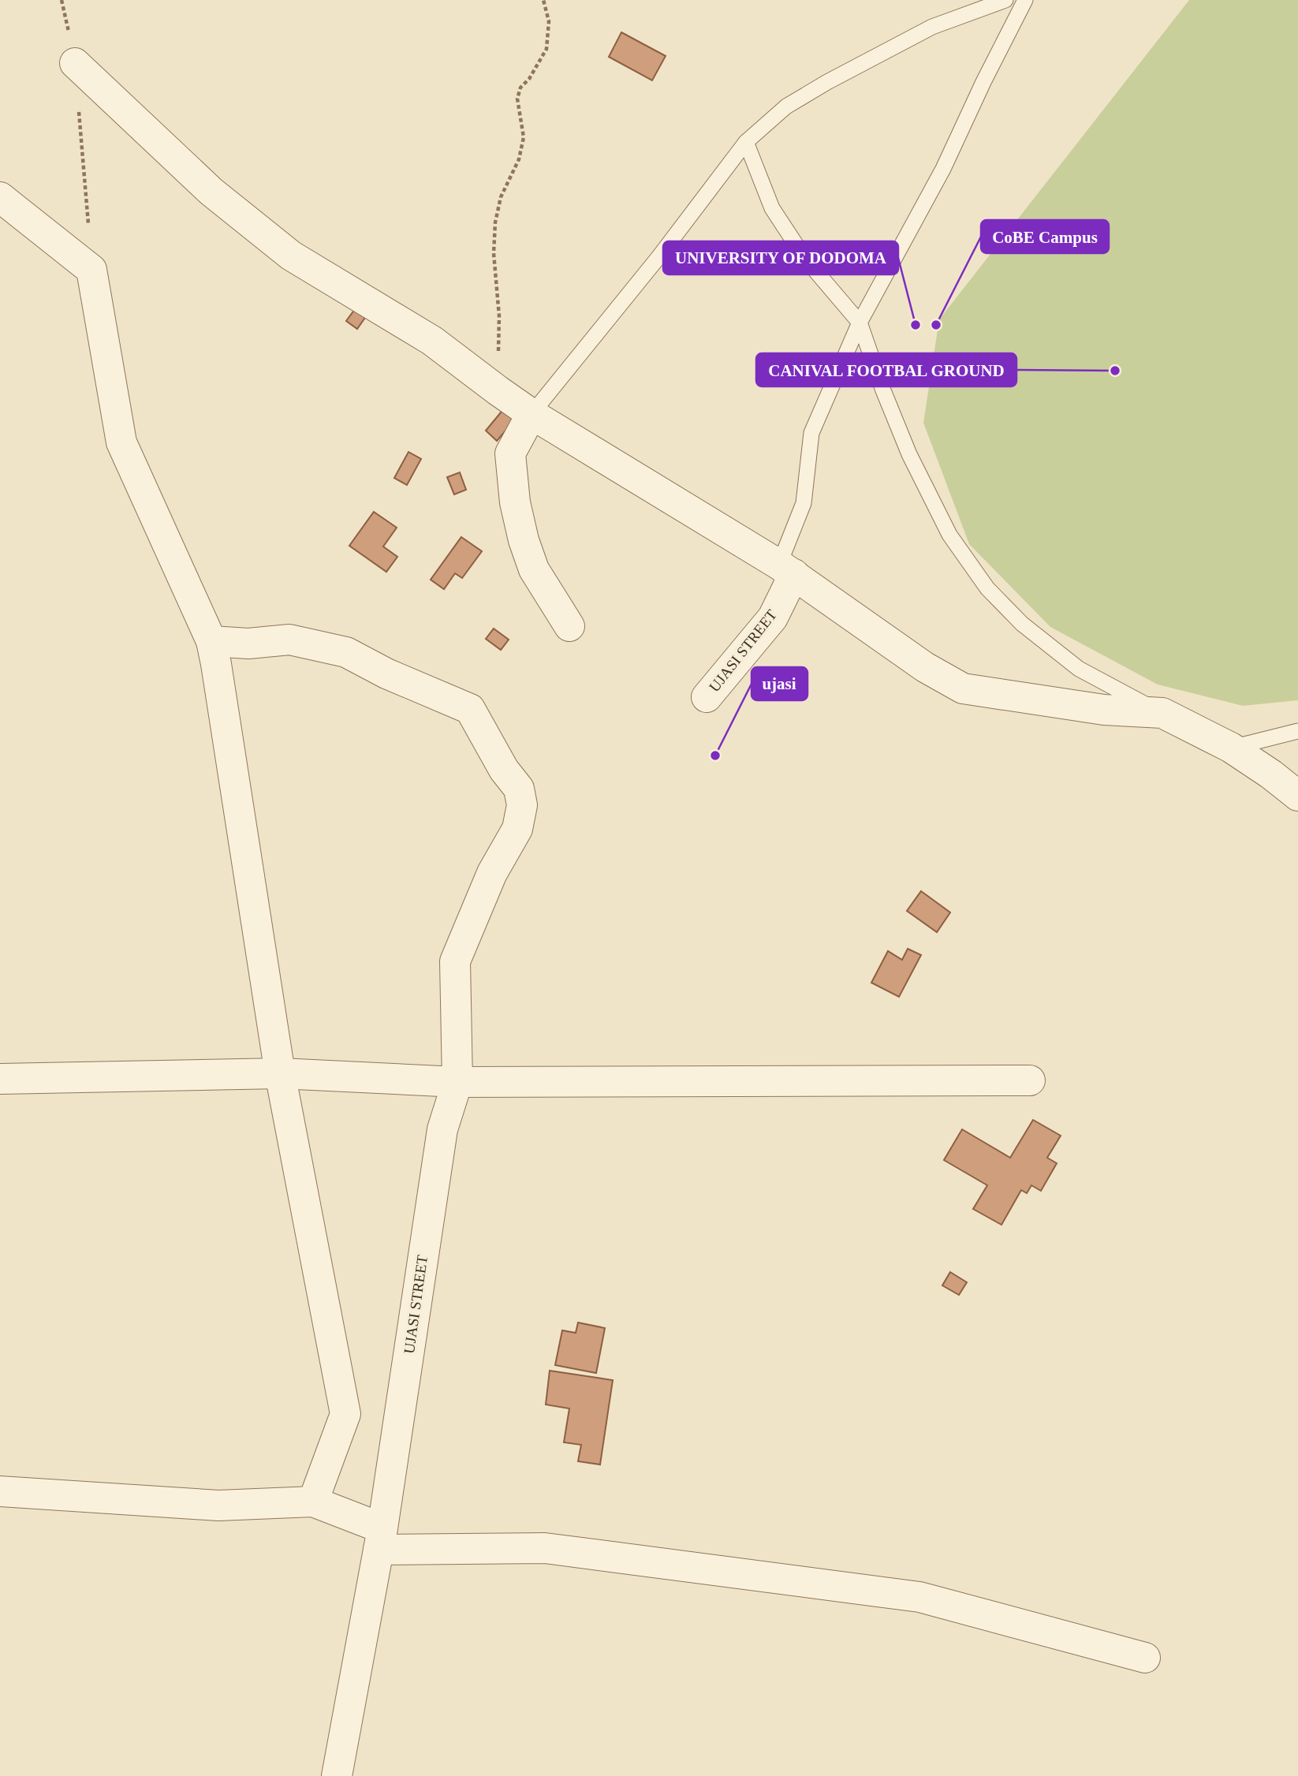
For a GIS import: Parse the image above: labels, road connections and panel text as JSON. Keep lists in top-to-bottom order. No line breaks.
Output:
{"streets":{"street":["UJASI STREET"]},"places":["UNIVERSITY OF DODOMA","CoBE Campus","CANIVAL FOOTBAL GROUND","ujasi"]}
